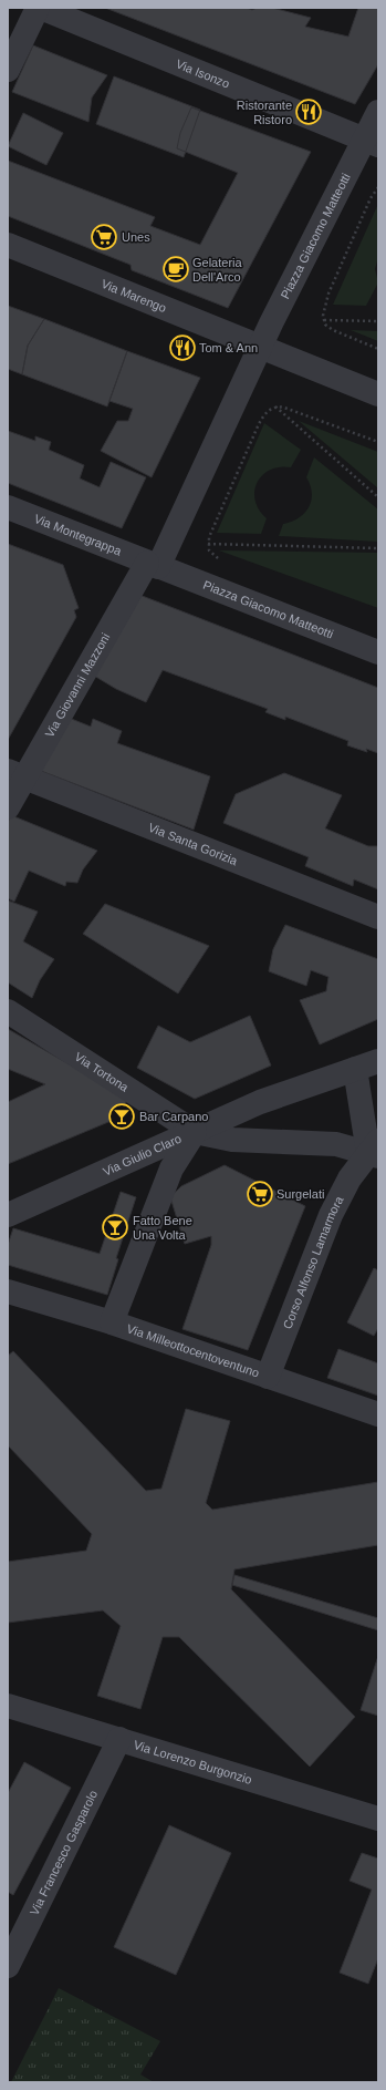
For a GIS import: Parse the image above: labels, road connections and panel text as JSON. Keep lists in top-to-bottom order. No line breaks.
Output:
{"streets":{"street":["Via Isonzo","Piazza Giacomo Matteotti","Via Marengo","Via Montegrappa","Via Giovanni Mazzoni","Via Santa Gorizia","Via Tortona","Via Giulio Claro","Corso Alfonso Lamarmora","Via Milleottocentoventuno","Via Lorenzo Burgonzio","Via Francesco Gasparolo"]},"crossings":[["Via Isonzo","Piazza Giacomo Matteotti"],["Piazza Giacomo Matteotti","Via Marengo"],["Piazza Giacomo Matteotti","Via Montegrappa"],["Piazza Giacomo Matteotti","Via Giovanni Mazzoni"],["Via Montegrappa","Via Giovanni Mazzoni"],["Via Giovanni Mazzoni","Via Santa Gorizia"],["Via Tortona","Via Giulio Claro"],["Corso Alfonso Lamarmora","Via Milleottocentoventuno"],["Via Lorenzo Burgonzio","Via Francesco Gasparolo"]],"places":{"restaurant":["Ristorante Ristoro","Tom & Ann"],"supermarket":["Unes","Surgelati"],"cafe":["Gelateria Dell'Arco"],"bar":["Bar Carpano","Fatto Bene Una Volta"]}}
